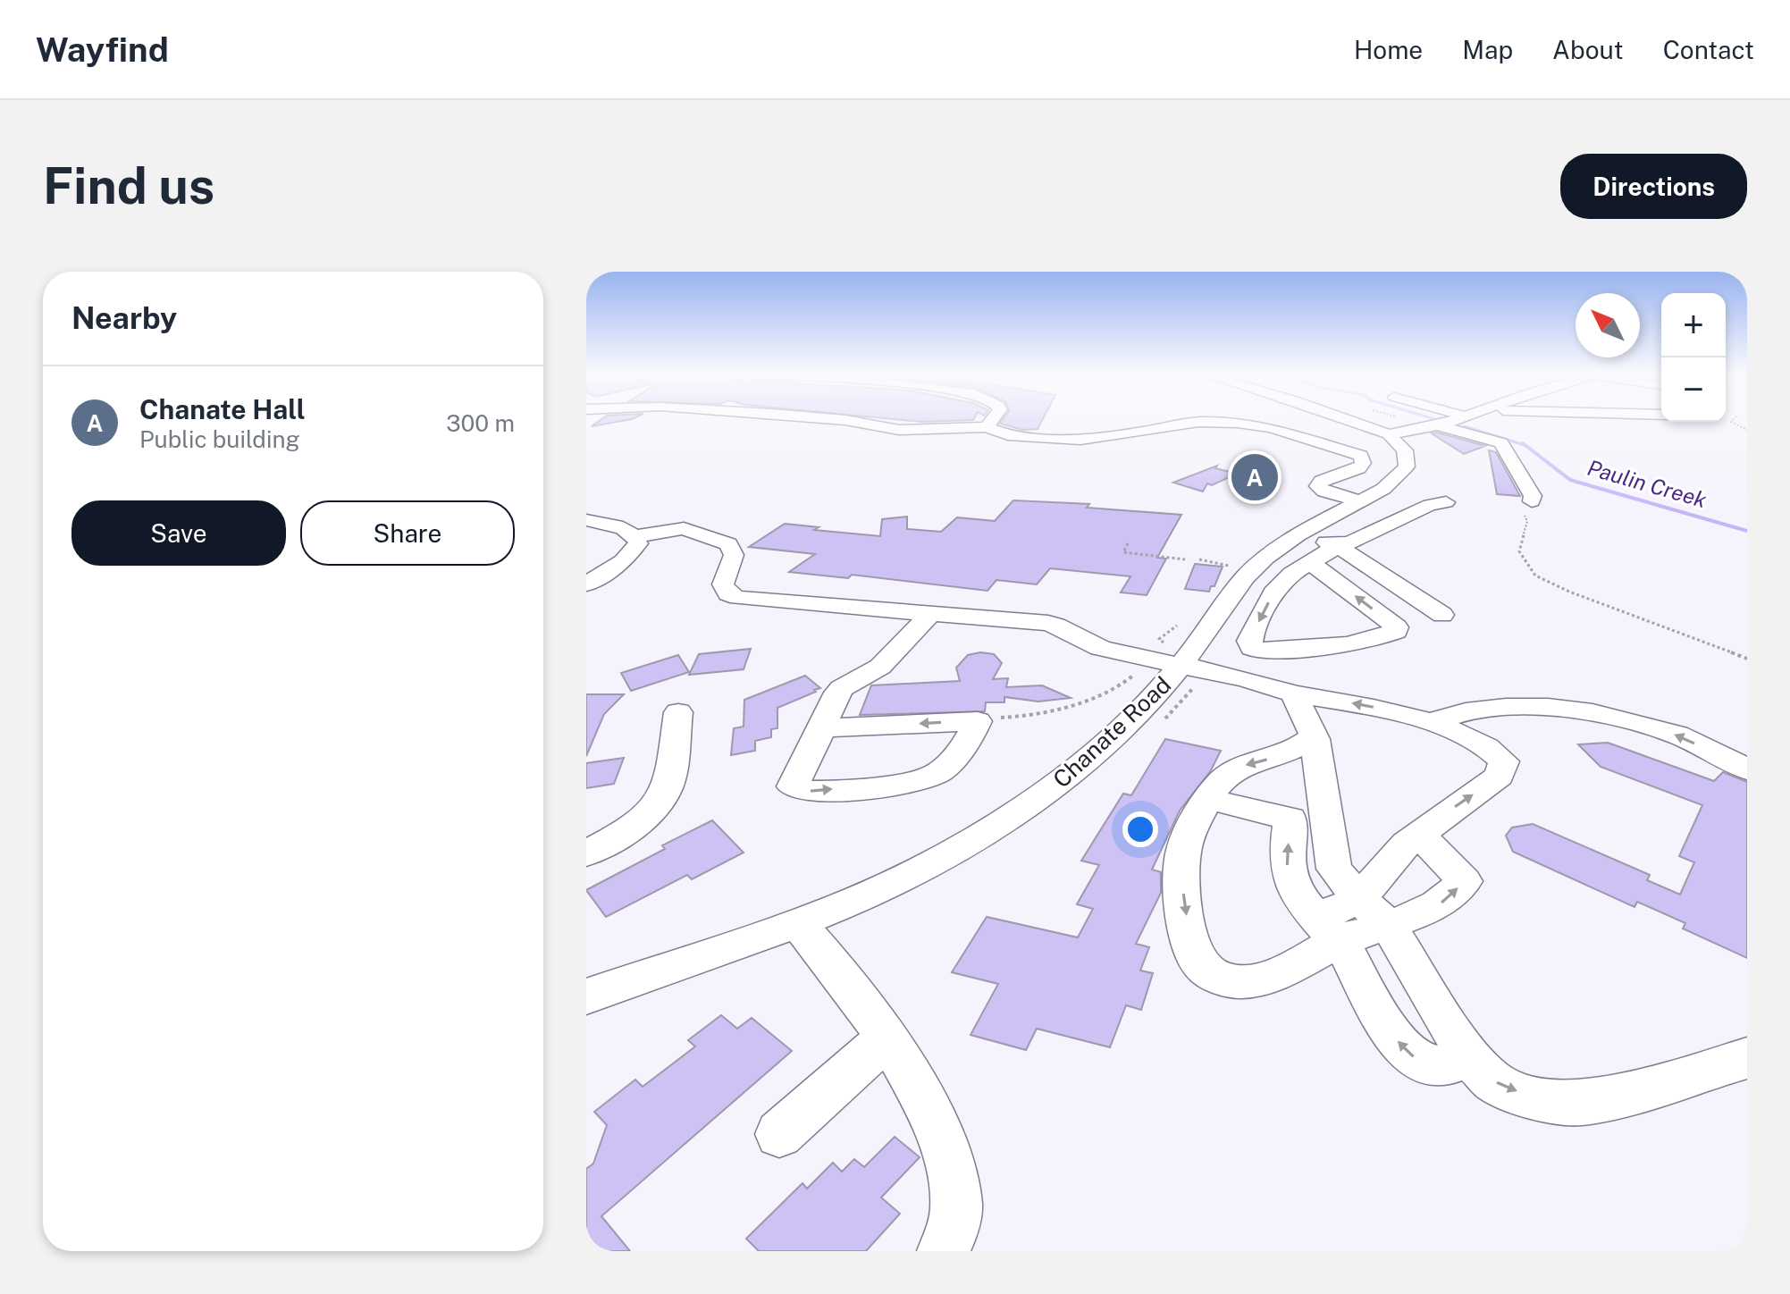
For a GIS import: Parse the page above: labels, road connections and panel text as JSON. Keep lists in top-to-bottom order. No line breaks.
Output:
{"streets":{"street":["Chanate Road"]},"water":["Paulin Creek"],"north":"top left","page":{"header":"Wayfind","nav":["Home","Map","About","Contact"],"buttons":["Directions",["Save","Share"]],"title":"Find us","heading":"Nearby","map_buttons":["+","−"],"list":[{"mark":"A","name":"Chanate Hall","note":"Public building","value":"300 m"}],"pins":"A"}}
